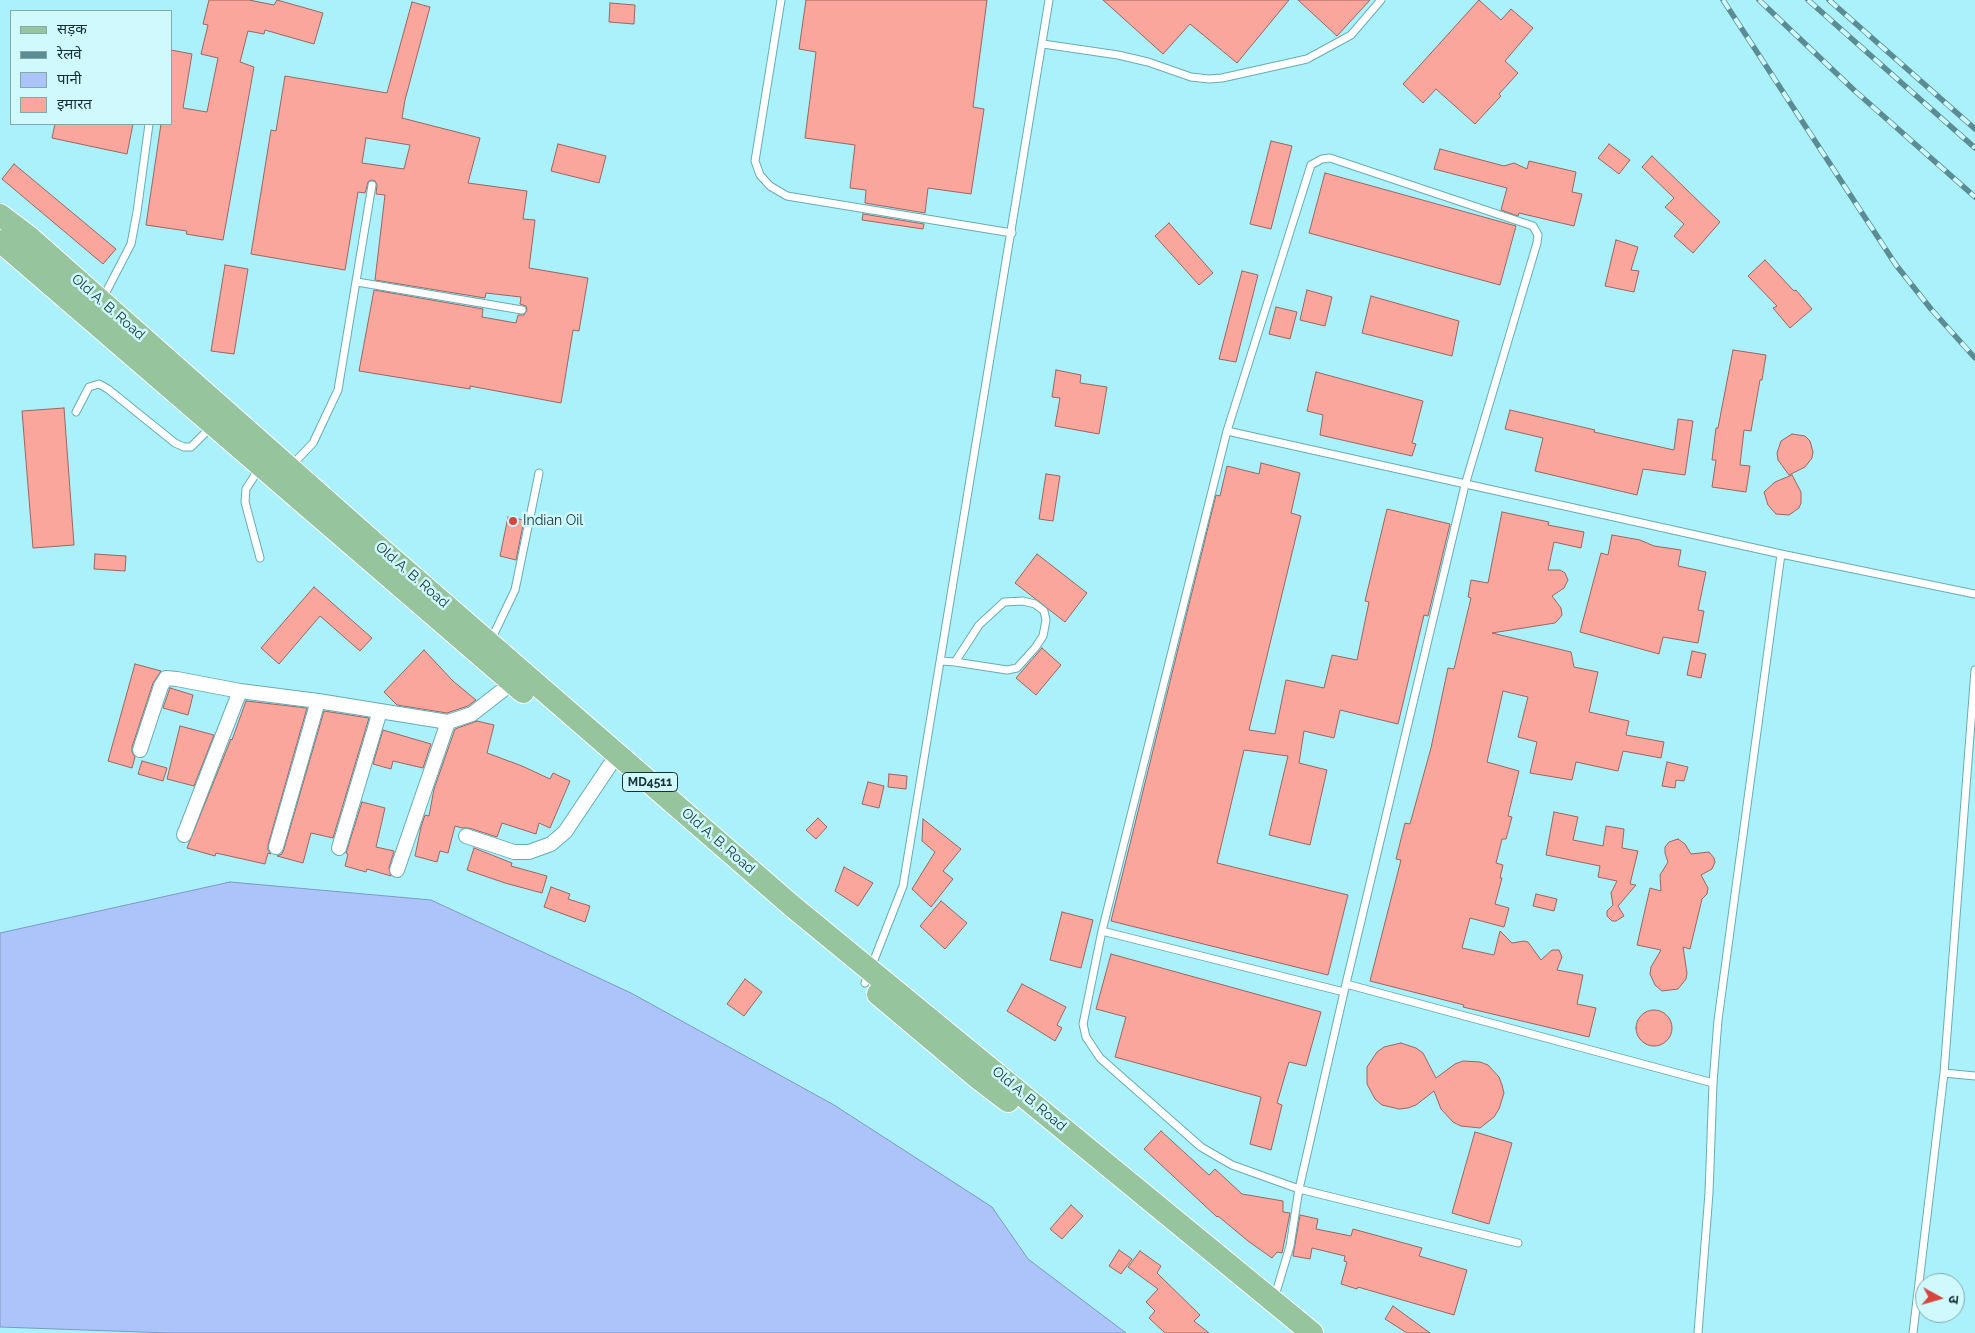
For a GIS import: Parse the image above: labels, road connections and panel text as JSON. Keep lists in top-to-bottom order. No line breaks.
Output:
{"streets":{"main road":["Old A. B. Road","MD4511"]},"places":["Indian Oil"],"legend":["सड़क","रेलवे","पानी","इमारत"],"north":"right"}
